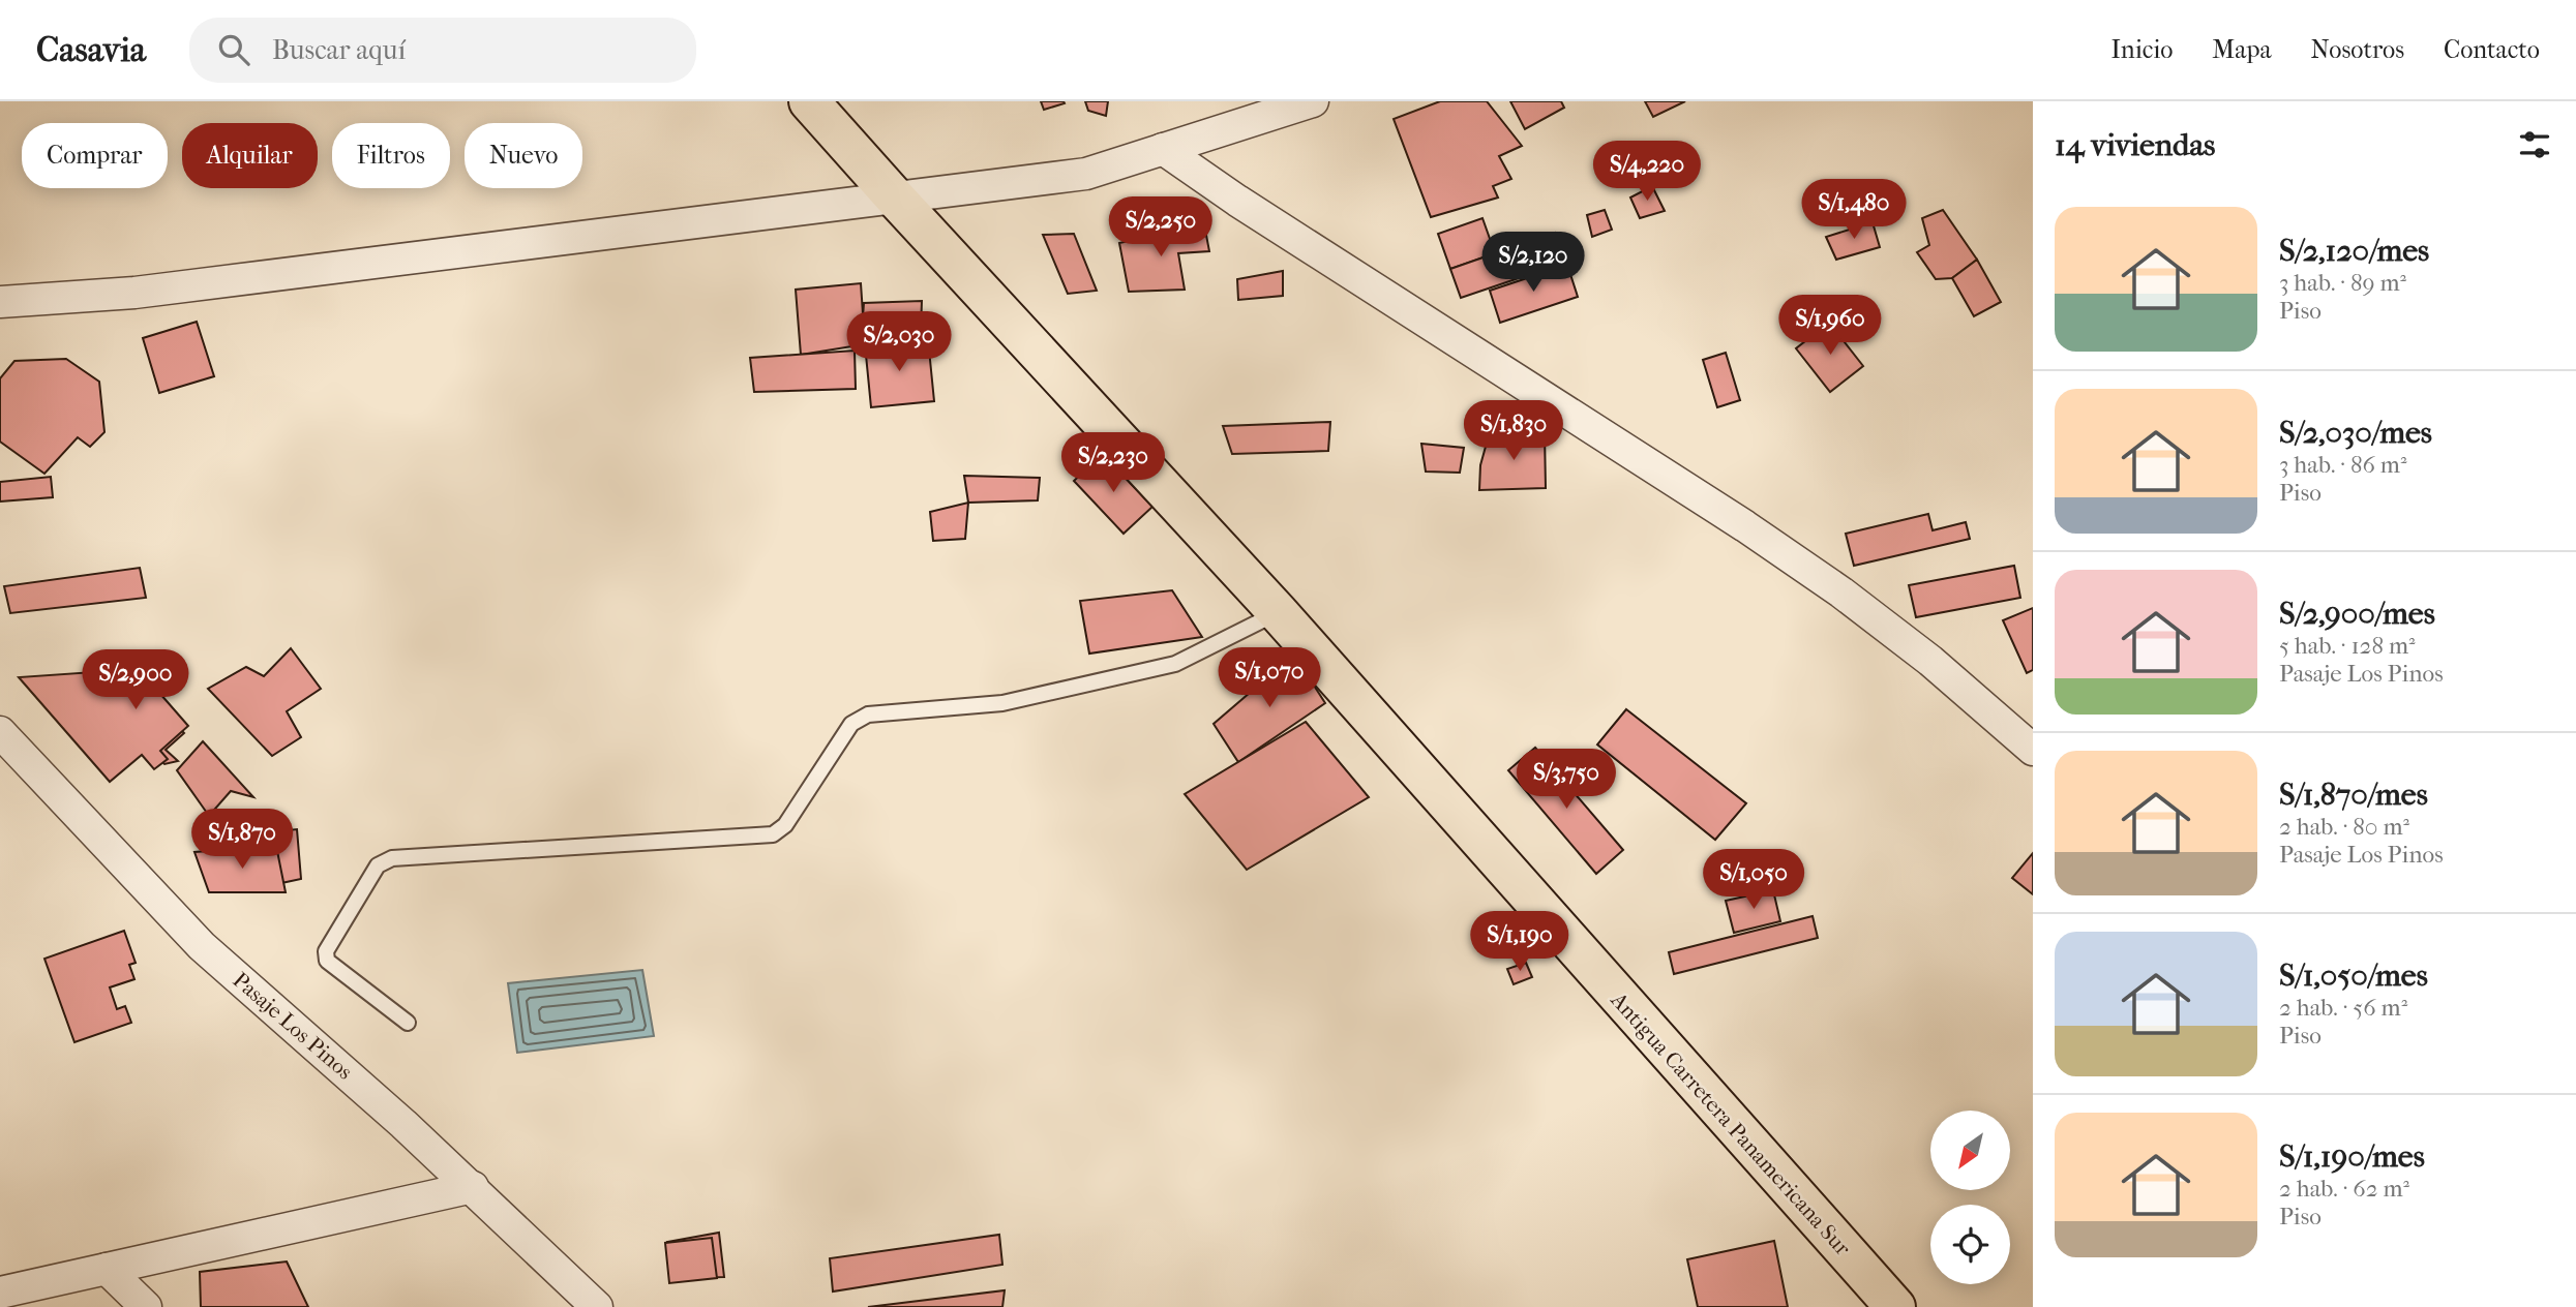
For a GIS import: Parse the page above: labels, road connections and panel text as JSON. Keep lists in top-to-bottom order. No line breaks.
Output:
{"streets":{"highway":["Antigua Carretera Panamericana Sur"],"street":["Pasaje Los Pinos"]},"north":"bottom left","page":{"header":"Casavia","search":"Buscar aquí","nav":["Inicio","Mapa","Nosotros","Contacto"],"heading":"14 viviendas","chip":["Comprar","Alquilar","Filtros","Nuevo"],"price":["S/4,220","S/1,480","S/2,250","S/2,120","S/1,960","S/2,030","S/1,830","S/2,230","S/1,070","S/2,900","S/3,750","S/1,870","S/1,050","S/1,190"],"list":[{"name":"S/2,120/mes","note":"3 hab. · 89 m² · Piso"},{"name":"S/2,030/mes","note":"3 hab. · 86 m² · Piso"},{"name":"S/2,900/mes","note":"5 hab. · 128 m² · Pasaje Los Pinos"},{"name":"S/1,870/mes","note":"2 hab. · 80 m² · Pasaje Los Pinos"},{"name":"S/1,050/mes","note":"2 hab. · 56 m² · Piso"},{"name":"S/1,190/mes","note":"2 hab. · 62 m² · Piso"}]}}
